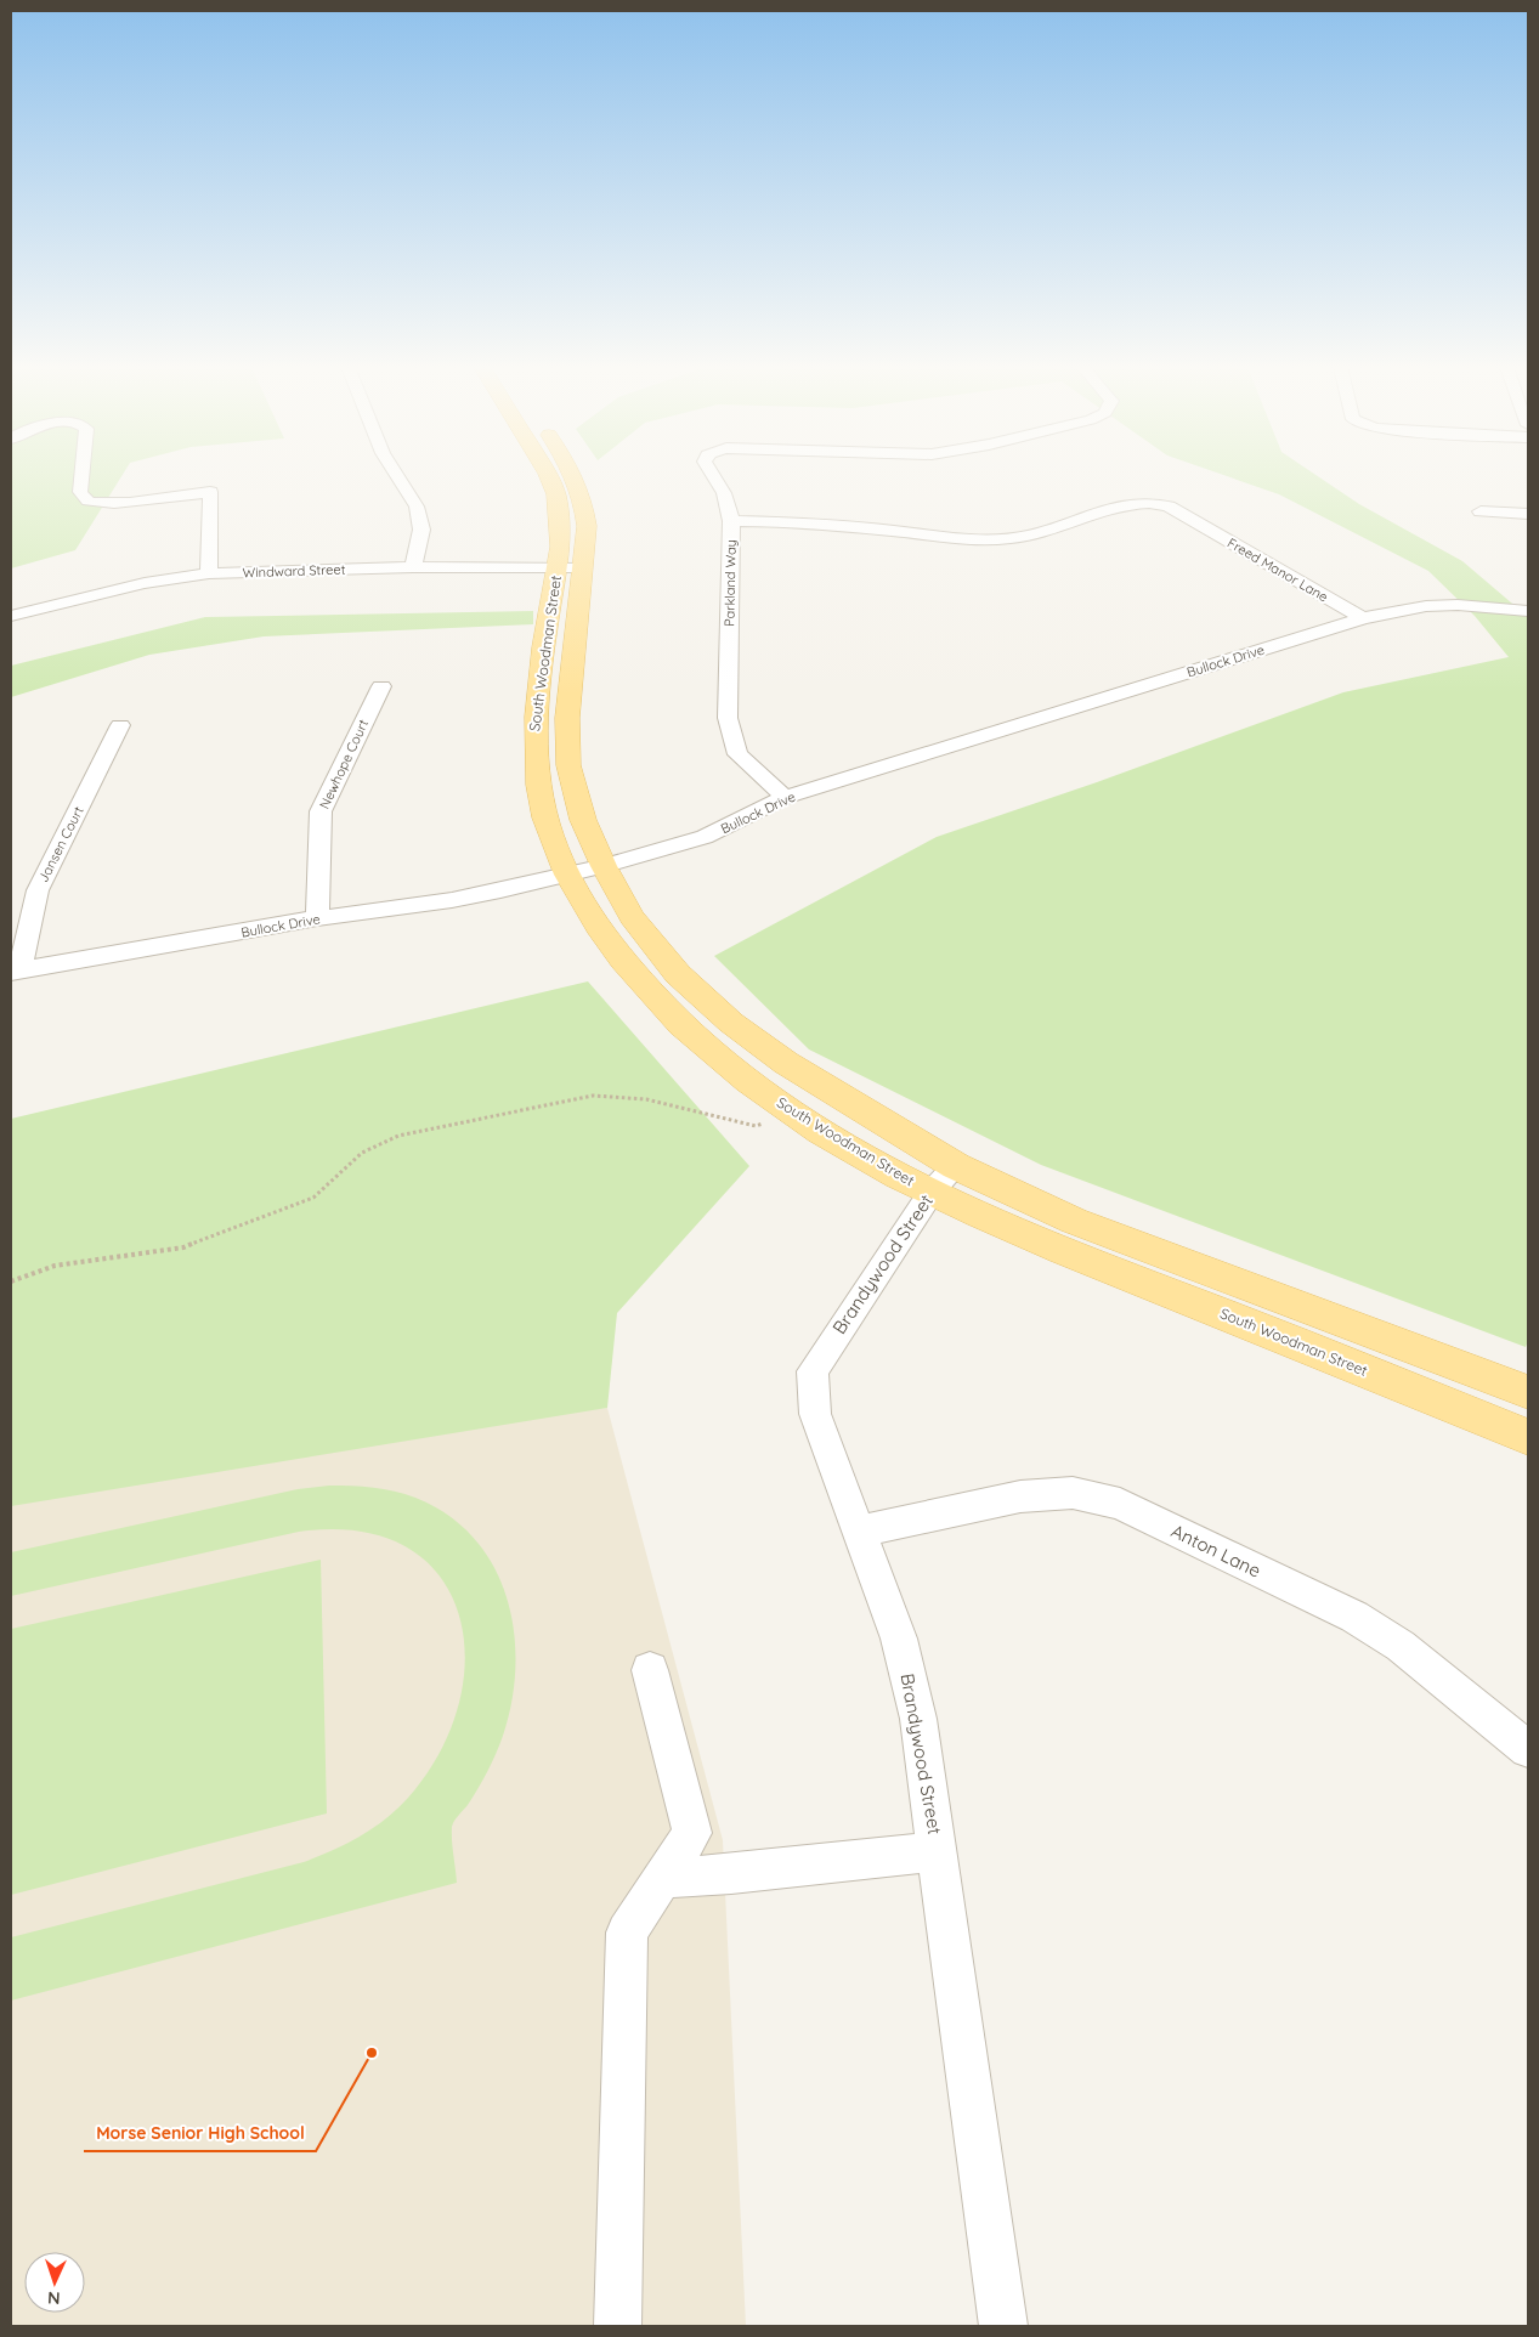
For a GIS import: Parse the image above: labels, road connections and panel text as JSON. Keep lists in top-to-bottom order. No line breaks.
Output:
{"streets":{"main road":["South Woodman Street"],"street":["Freed Manor Lane","Windward Street","Parkland Way","Bullock Drive","Newhope Court","Jansen Court","Brandywood Street","Anton Lane"]},"crossings":[["Freed Manor Lane","Parkland Way"],["Freed Manor Lane","Bullock Drive"],["Windward Street","South Woodman Street"],["Parkland Way","Bullock Drive"],["South Woodman Street","Bullock Drive"],["South Woodman Street","Brandywood Street"],["Bullock Drive","Newhope Court"],["Bullock Drive","Jansen Court"],["Brandywood Street","Anton Lane"]],"places":["Morse Senior High School"],"north":"bottom"}
